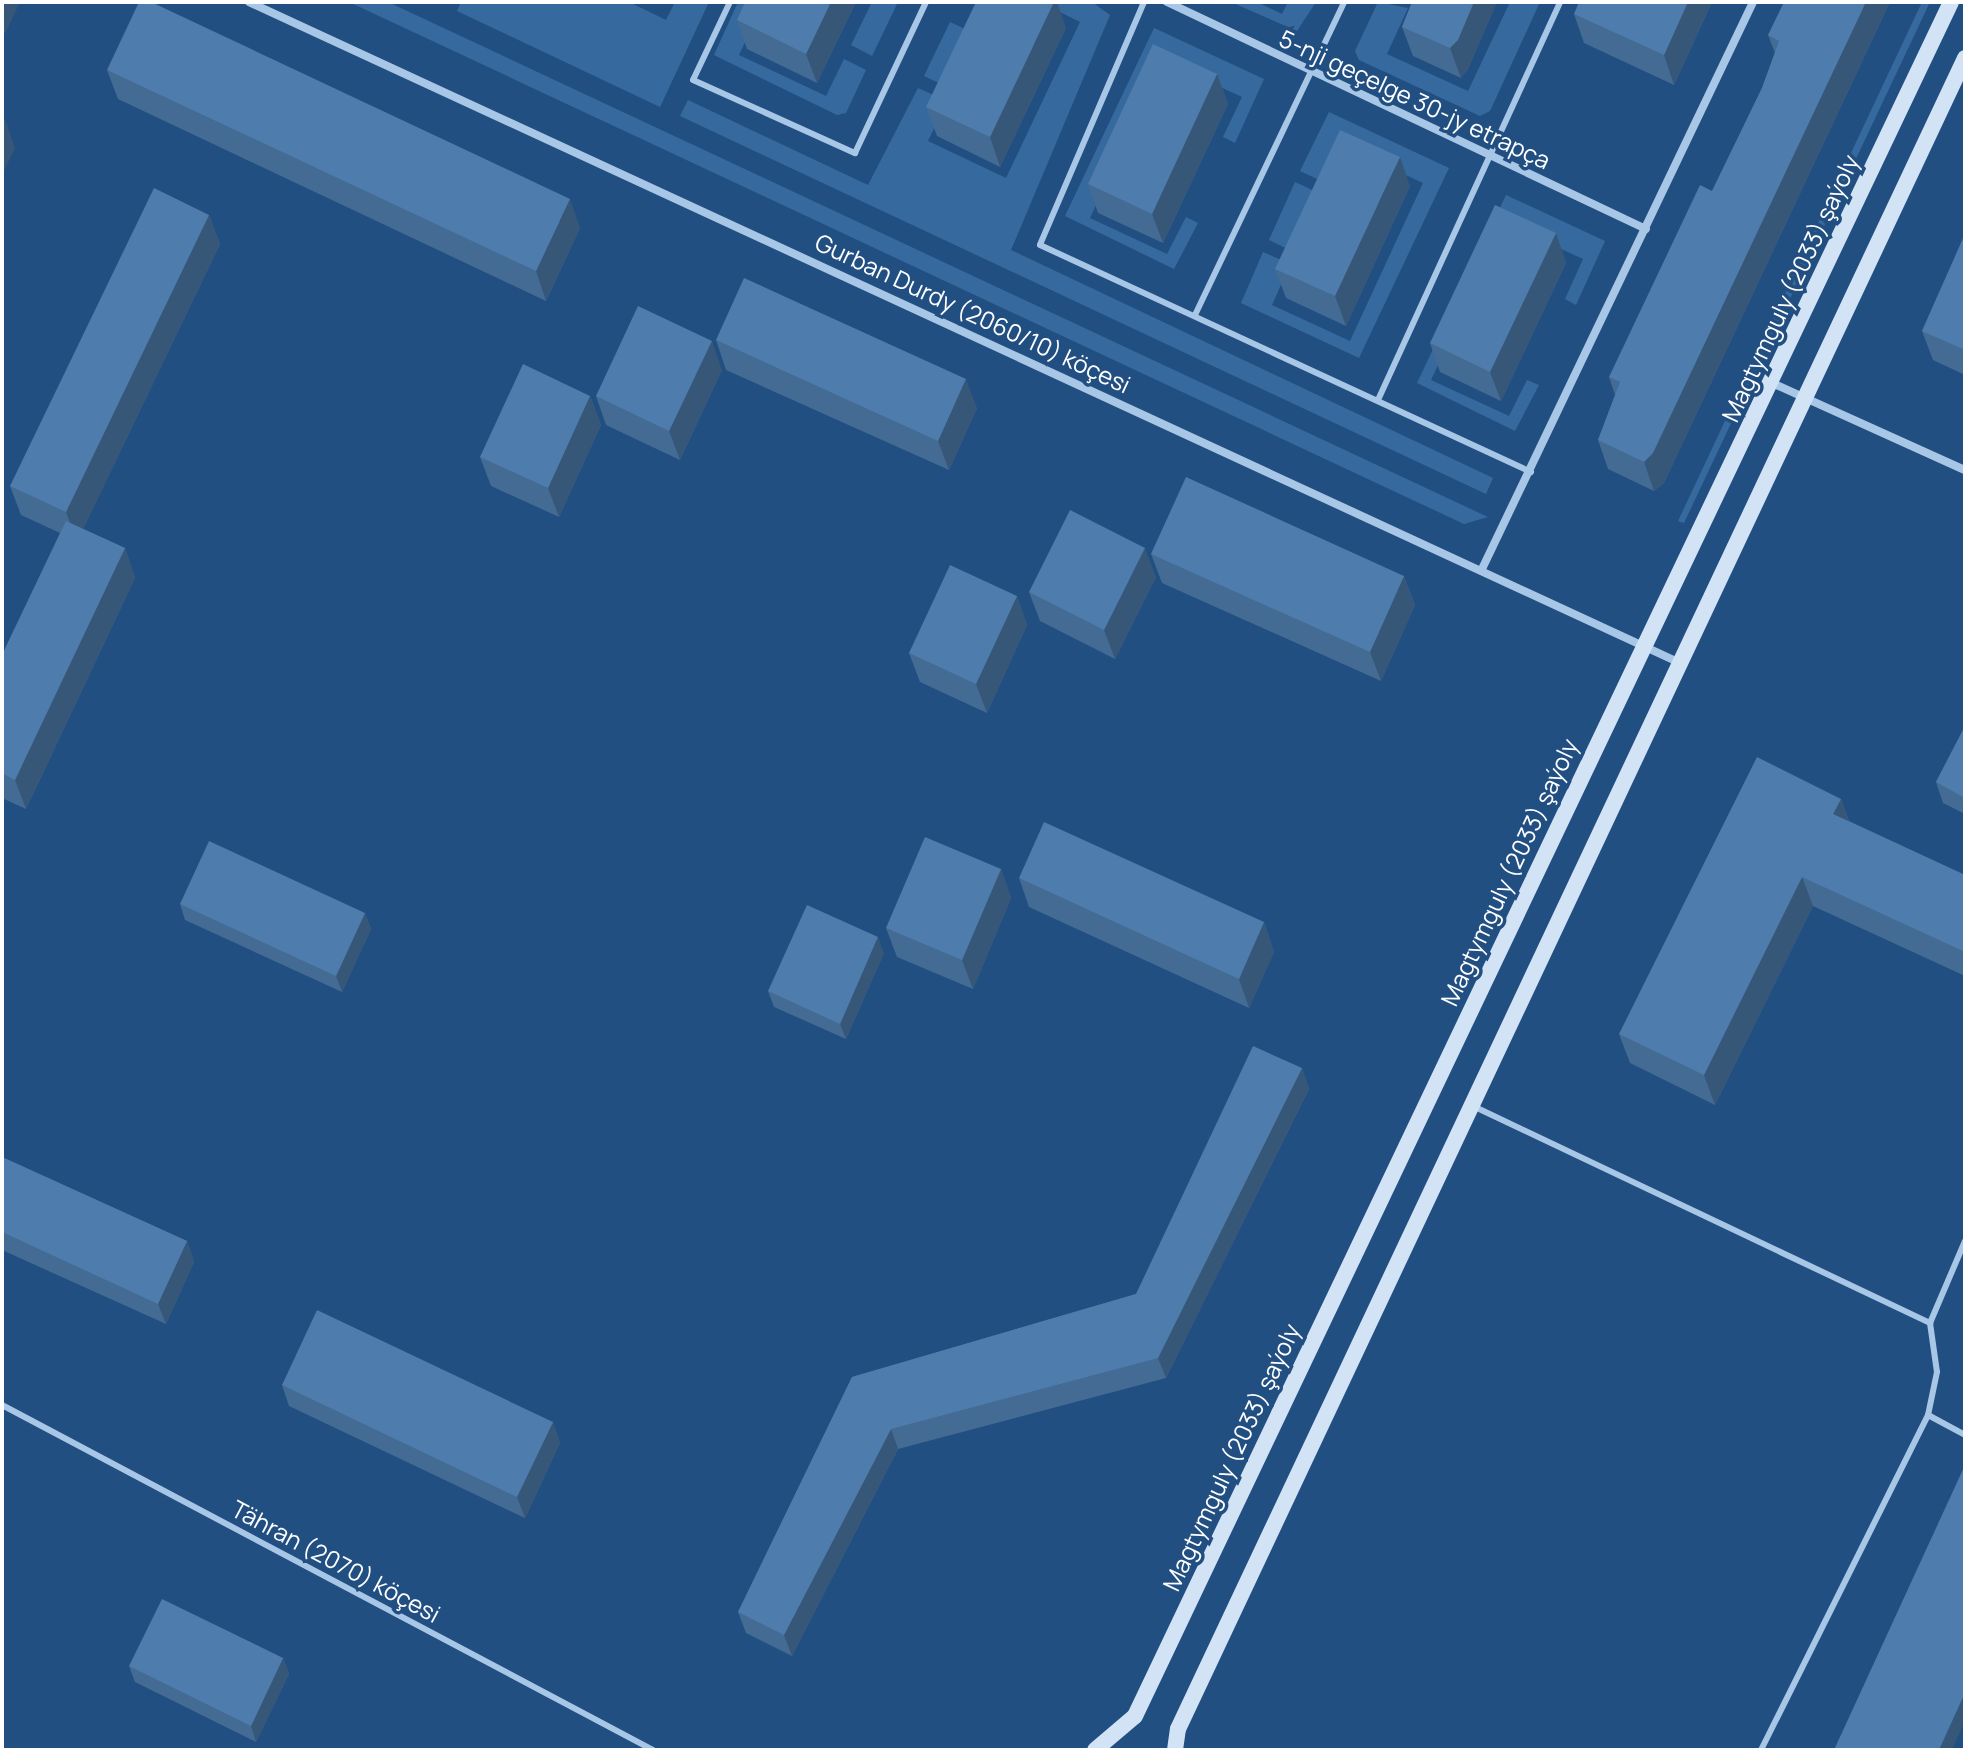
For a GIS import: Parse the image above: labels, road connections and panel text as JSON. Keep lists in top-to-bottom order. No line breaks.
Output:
{"streets":{"main road":["Magtymguly (2033) şaýoly"],"street":["5-nji geçelge 30-jy etrapça","Gurban Durdy (2060/10) köçesi"],"lane":["Tähran (2070) köçesi"]},"crossings":[["Magtymguly (2033) şaýoly","Gurban Durdy (2060/10) köçesi"]]}
